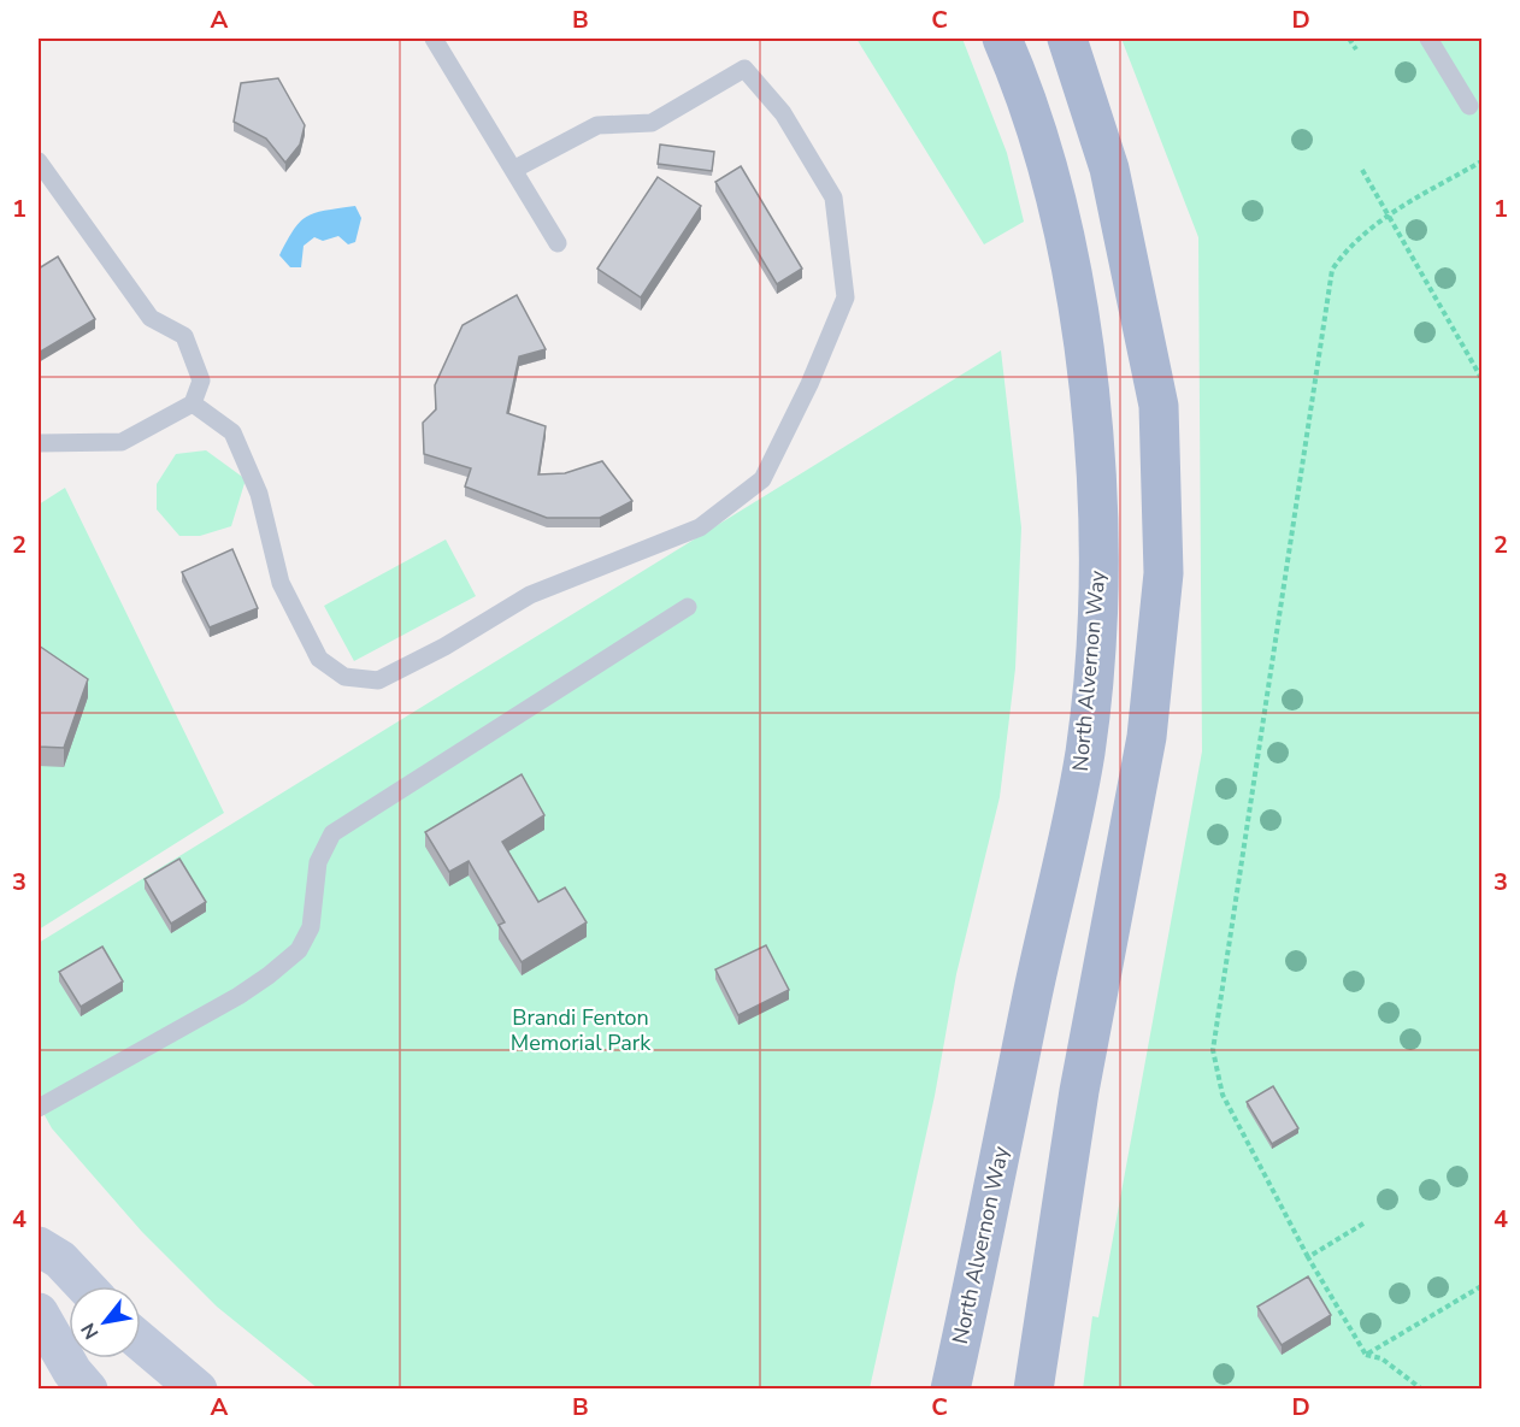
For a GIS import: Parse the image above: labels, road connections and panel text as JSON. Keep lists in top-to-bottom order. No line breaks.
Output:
{"streets":{"main road":["North Alvernon Way"]},"parks":["Brandi Fenton Memorial Park"],"north":"bottom left","grid":{"columns":["A","B","C","D"],"rows":["1","2","3","4"]}}
